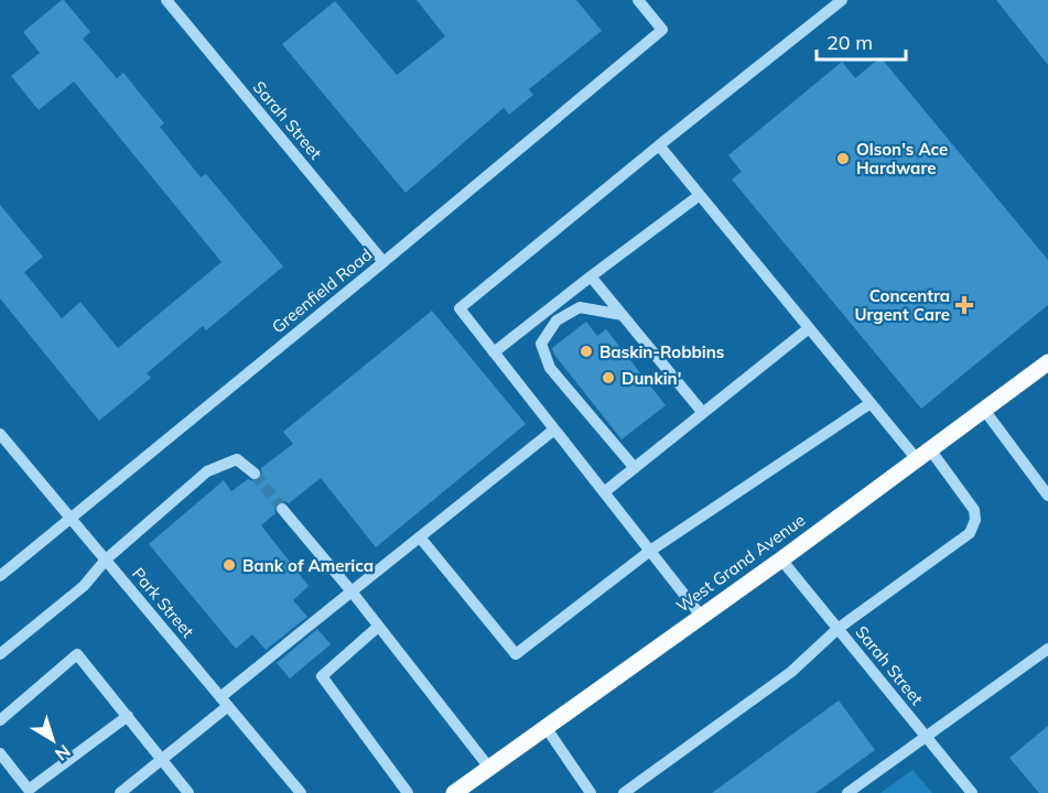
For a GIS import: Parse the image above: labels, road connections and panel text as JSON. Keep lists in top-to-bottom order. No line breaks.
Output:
{"streets":{"main road":["West Grand Avenue"],"street":["Sarah Street","Greenfield Road","Park Street"]},"crossings":[["Sarah Street","Greenfield Road"],["Sarah Street","West Grand Avenue"],["Greenfield Road","Park Street"]],"places":{"other":["Olson's Ace Hardware","Baskin-Robbins","Dunkin'","Bank of America"],"health":["Concentra Urgent Care"]},"scale_bar":"20 m","north":"bottom right"}
